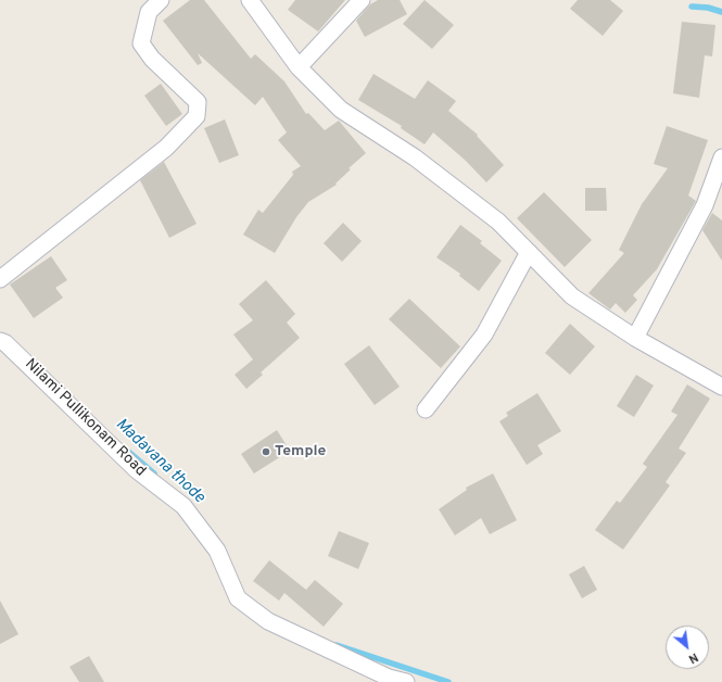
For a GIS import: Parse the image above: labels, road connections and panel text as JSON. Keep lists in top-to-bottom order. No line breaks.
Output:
{"streets":{"street":["Nilami Pullikonam Road"]},"water":["Madavana thode"],"places":["Temple"],"north":"bottom right"}
